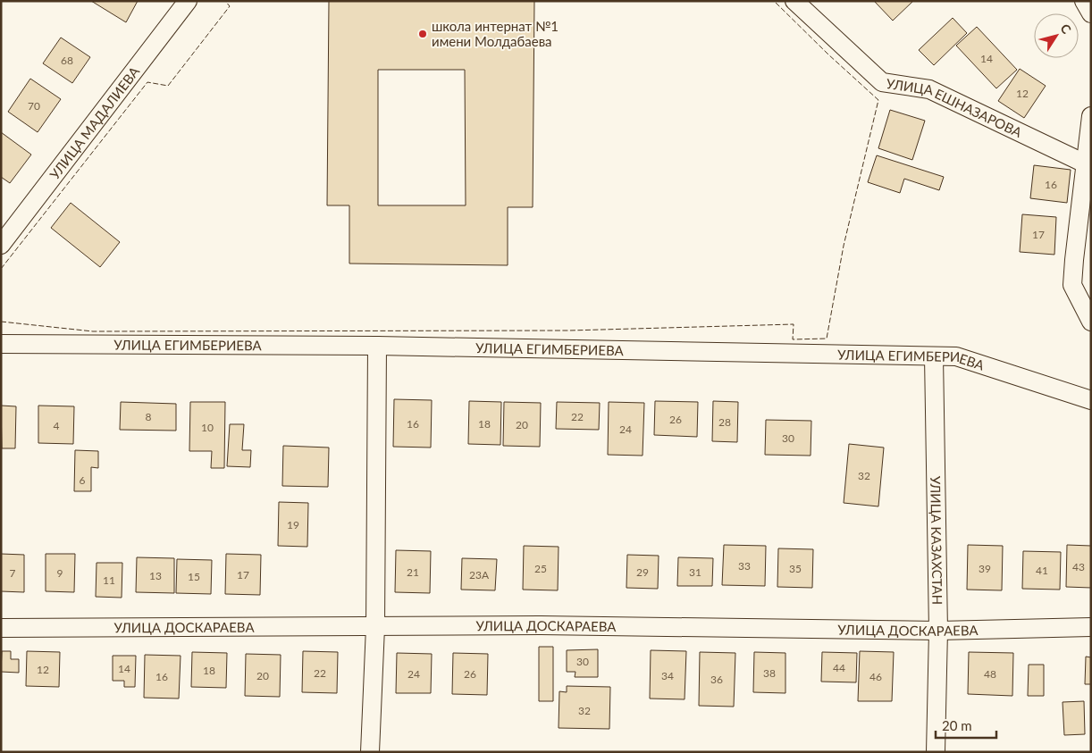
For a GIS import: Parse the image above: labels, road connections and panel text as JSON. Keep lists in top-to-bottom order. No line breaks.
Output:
{"streets":{"street":["УЛИЦА ЕШНАЗАРОВА","УЛИЦА МАДАЛИЕВА","УЛИЦА ЕГИМБЕРИЕВА","УЛИЦА КАЗАХСТАН","УЛИЦА ДОСКАРАЕВА"]},"crossings":[["УЛИЦА ЕГИМБЕРИЕВА","УЛИЦА КАЗАХСТАН"],["УЛИЦА КАЗАХСТАН","УЛИЦА ДОСКАРАЕВА"]],"places":["школа интернат №1 имени Молдабаева"],"house_numbers":["14","68","12","70","16","17","8","22","26","28","16","18","20","4","10","24","30","32","6","19","33","43","25","35","39","41","21","29","31","7","9","17","23А","13","15","11","30","44","14","12","18","22","38","24","26","48","20","34","16","46","36","32"],"scale_bar":"20 m","north":"top right"}
